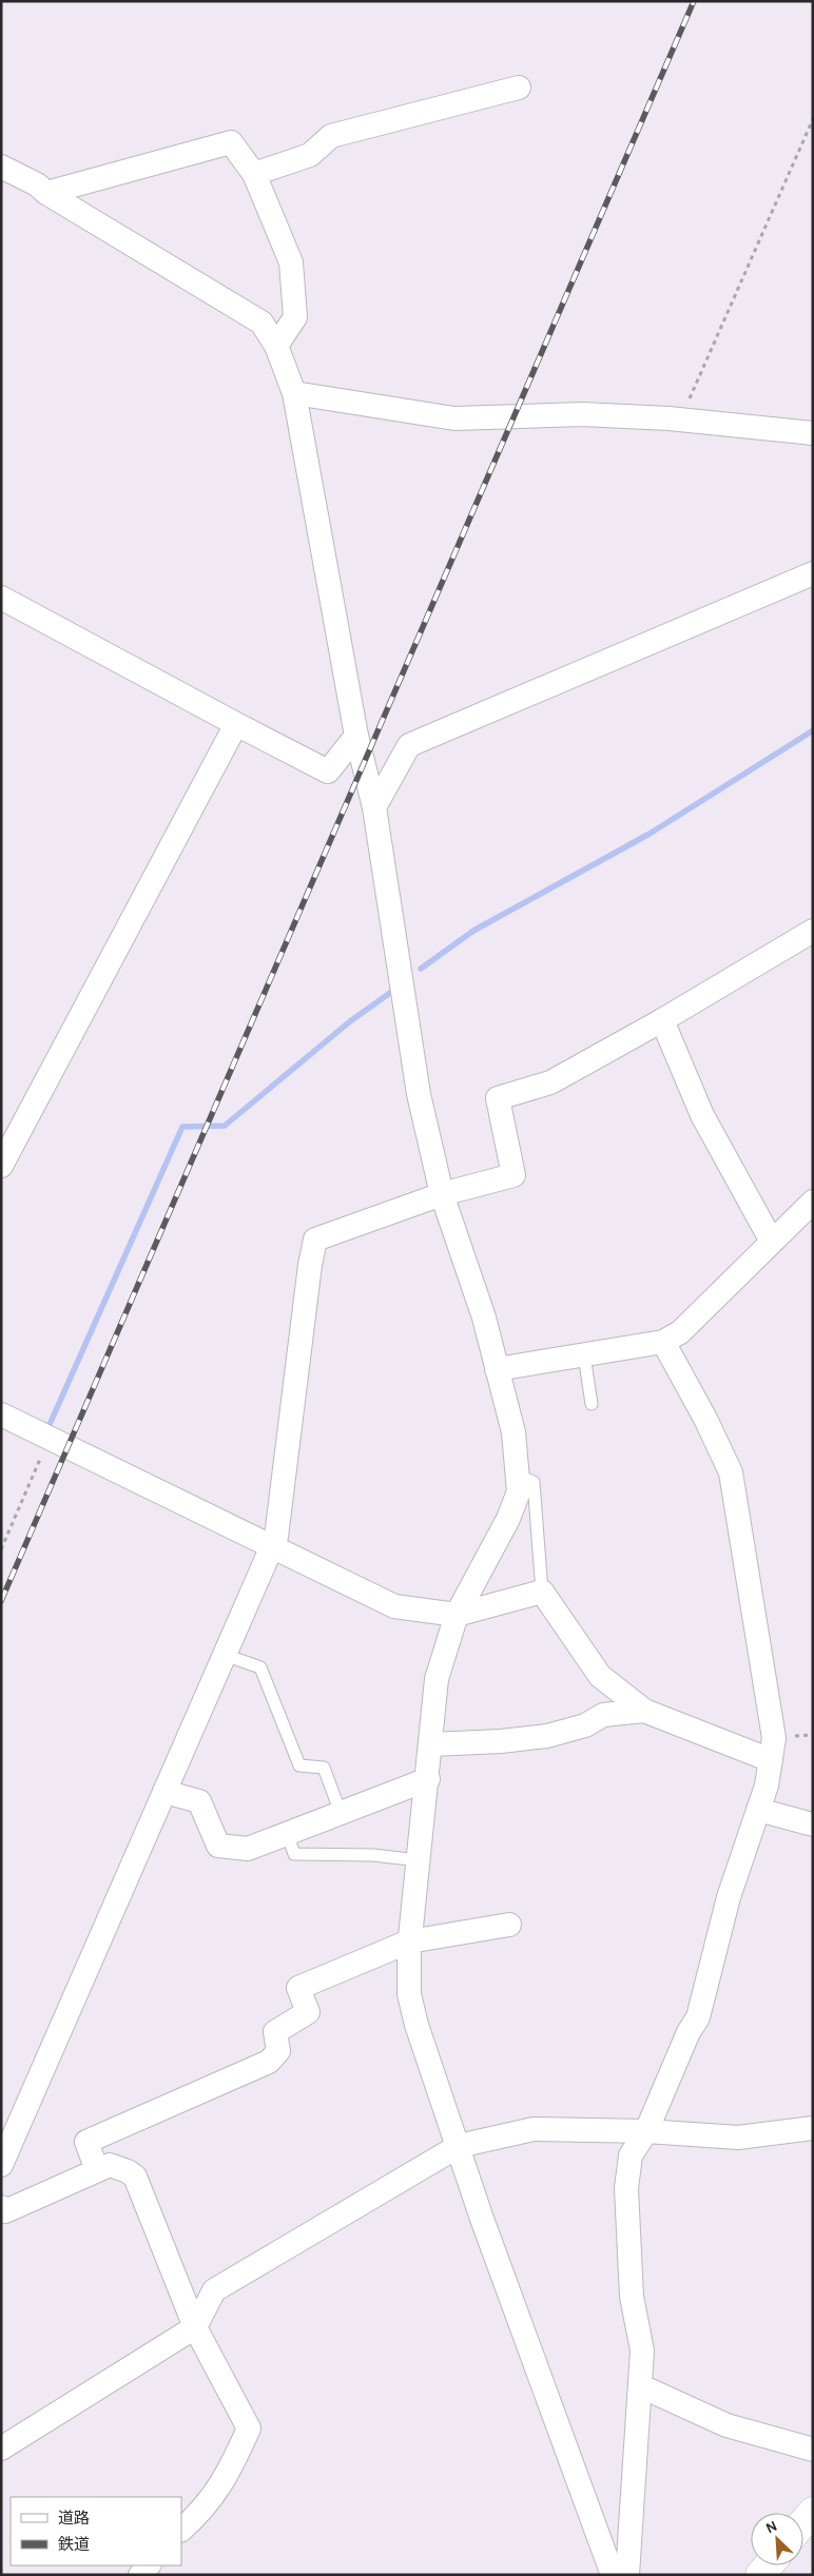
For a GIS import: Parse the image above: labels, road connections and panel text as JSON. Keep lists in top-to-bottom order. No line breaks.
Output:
{"legend":["道路","鉄道"],"north":"top left"}
